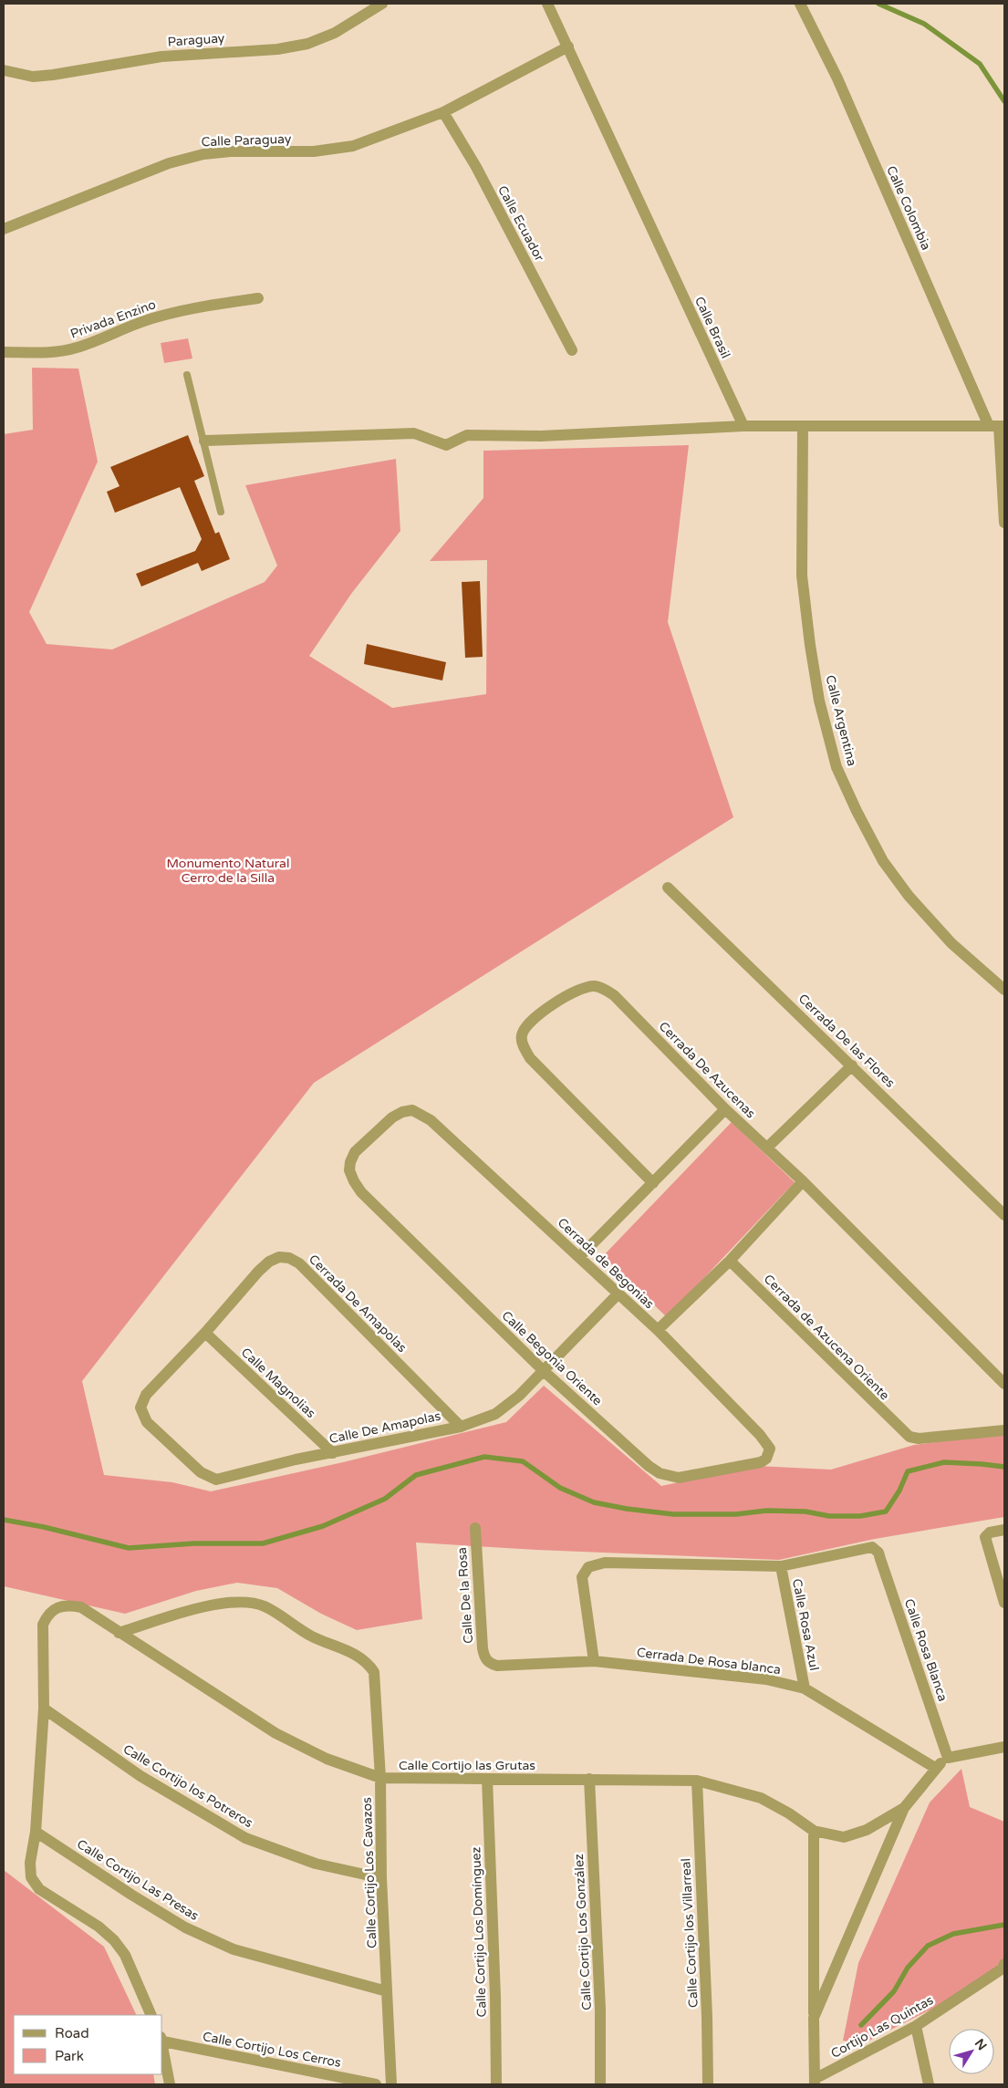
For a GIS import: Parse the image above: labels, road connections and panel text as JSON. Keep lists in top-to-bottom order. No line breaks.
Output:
{"streets":{"street":["Paraguay","Calle Paraguay","Calle Colombia","Calle Ecuador","Privada Enzino","Calle Brasil","Calle Argentina","Cerrada De las Flores","Cerrada De Azucenas","Cerrada de Begonias","Cerrada De Amapolas","Cerrada de Azucena Oriente","Calle Begonia Oriente","Calle Magnolias","Calle De Amapolas","Calle De la Rosa","Calle Rosa Azul","Calle Rosa Blanca","Cerrada De Rosa blanca","Calle Cortijo las Grutas","Calle Cortijo los Potreros","Calle Cortijo Los Cavazos","Calle Cortijo Las Presas","Calle Cortijo Los Domínguez","Calle Cortijo Los González","Calle Cortijo los Villarreal","Cortijo Las Quintas","Calle Cortijo Los Cerros"]},"crossings":[["Calle Paraguay","Calle Ecuador"],["Calle Paraguay","Calle Brasil"],["Cerrada de Begonias","Calle Begonia Oriente"],["Cerrada de Begonias","Calle De Amapolas"],["Cerrada De Amapolas","Calle Magnolias"],["Cerrada De Amapolas","Calle De Amapolas"],["Calle Begonia Oriente","Calle De Amapolas"],["Calle Magnolias","Calle De Amapolas"],["Calle De la Rosa","Cerrada De Rosa blanca"],["Calle Rosa Azul","Calle Rosa Blanca"],["Calle Rosa Azul","Cerrada De Rosa blanca"],["Calle Rosa Blanca","Cerrada De Rosa blanca"],["Calle Cortijo las Grutas","Calle Cortijo los Potreros"],["Calle Cortijo las Grutas","Calle Cortijo Los Cavazos"],["Calle Cortijo las Grutas","Calle Cortijo Los Domínguez"],["Calle Cortijo las Grutas","Calle Cortijo Los González"],["Calle Cortijo las Grutas","Calle Cortijo los Villarreal"],["Calle Cortijo los Potreros","Calle Cortijo Los Cavazos"],["Calle Cortijo Los Cavazos","Calle Cortijo Las Presas"]],"parks":["Monumento Natural Cerro de la Silla"],"legend":["Road","Park"],"north":"top right"}
